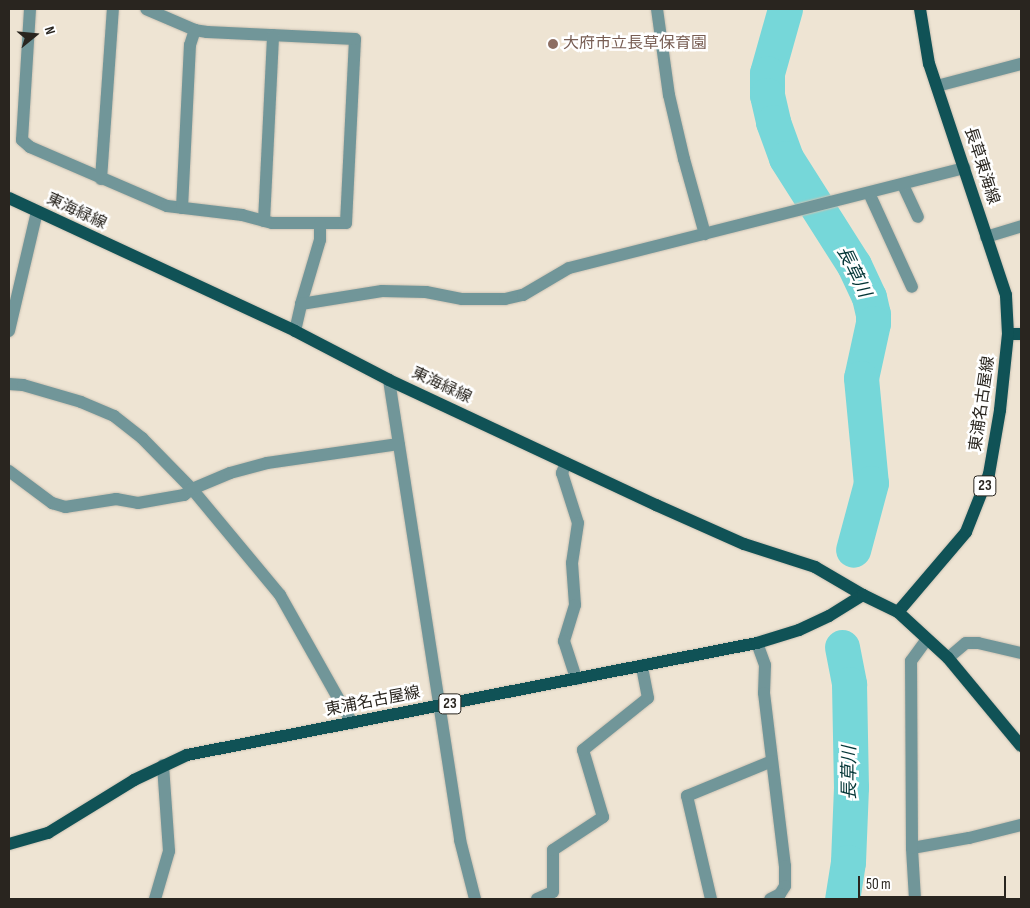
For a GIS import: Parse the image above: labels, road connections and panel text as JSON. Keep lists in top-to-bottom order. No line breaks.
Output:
{"streets":{"main road":["長草東海線","東海緑線","東浦名古屋線","23"]},"crossings":[["長草東海線","東浦名古屋線"],["東海緑線","東浦名古屋線"]],"water":["長草川"],"places":["大府市立長草保育園"],"scale_bar":"50 m","north":"right"}
